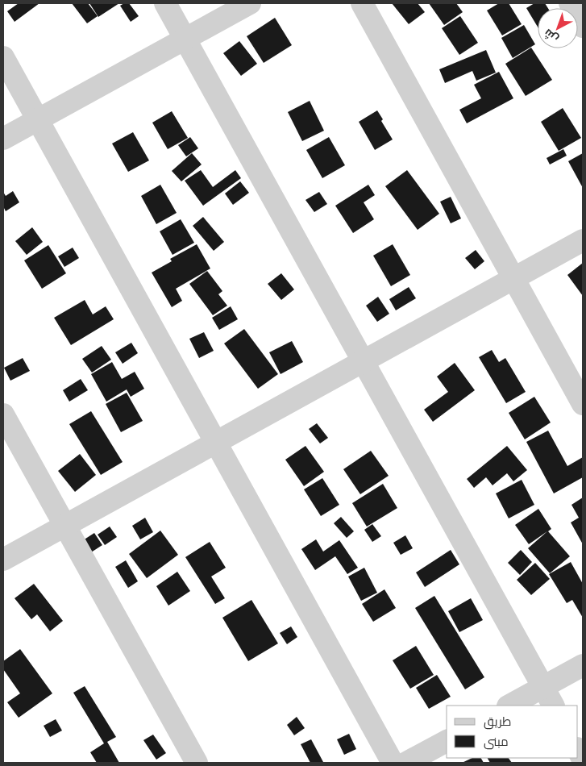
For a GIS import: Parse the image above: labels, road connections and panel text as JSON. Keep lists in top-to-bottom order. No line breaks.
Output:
{"legend":["طريق","مبنى"],"north":"bottom left"}
